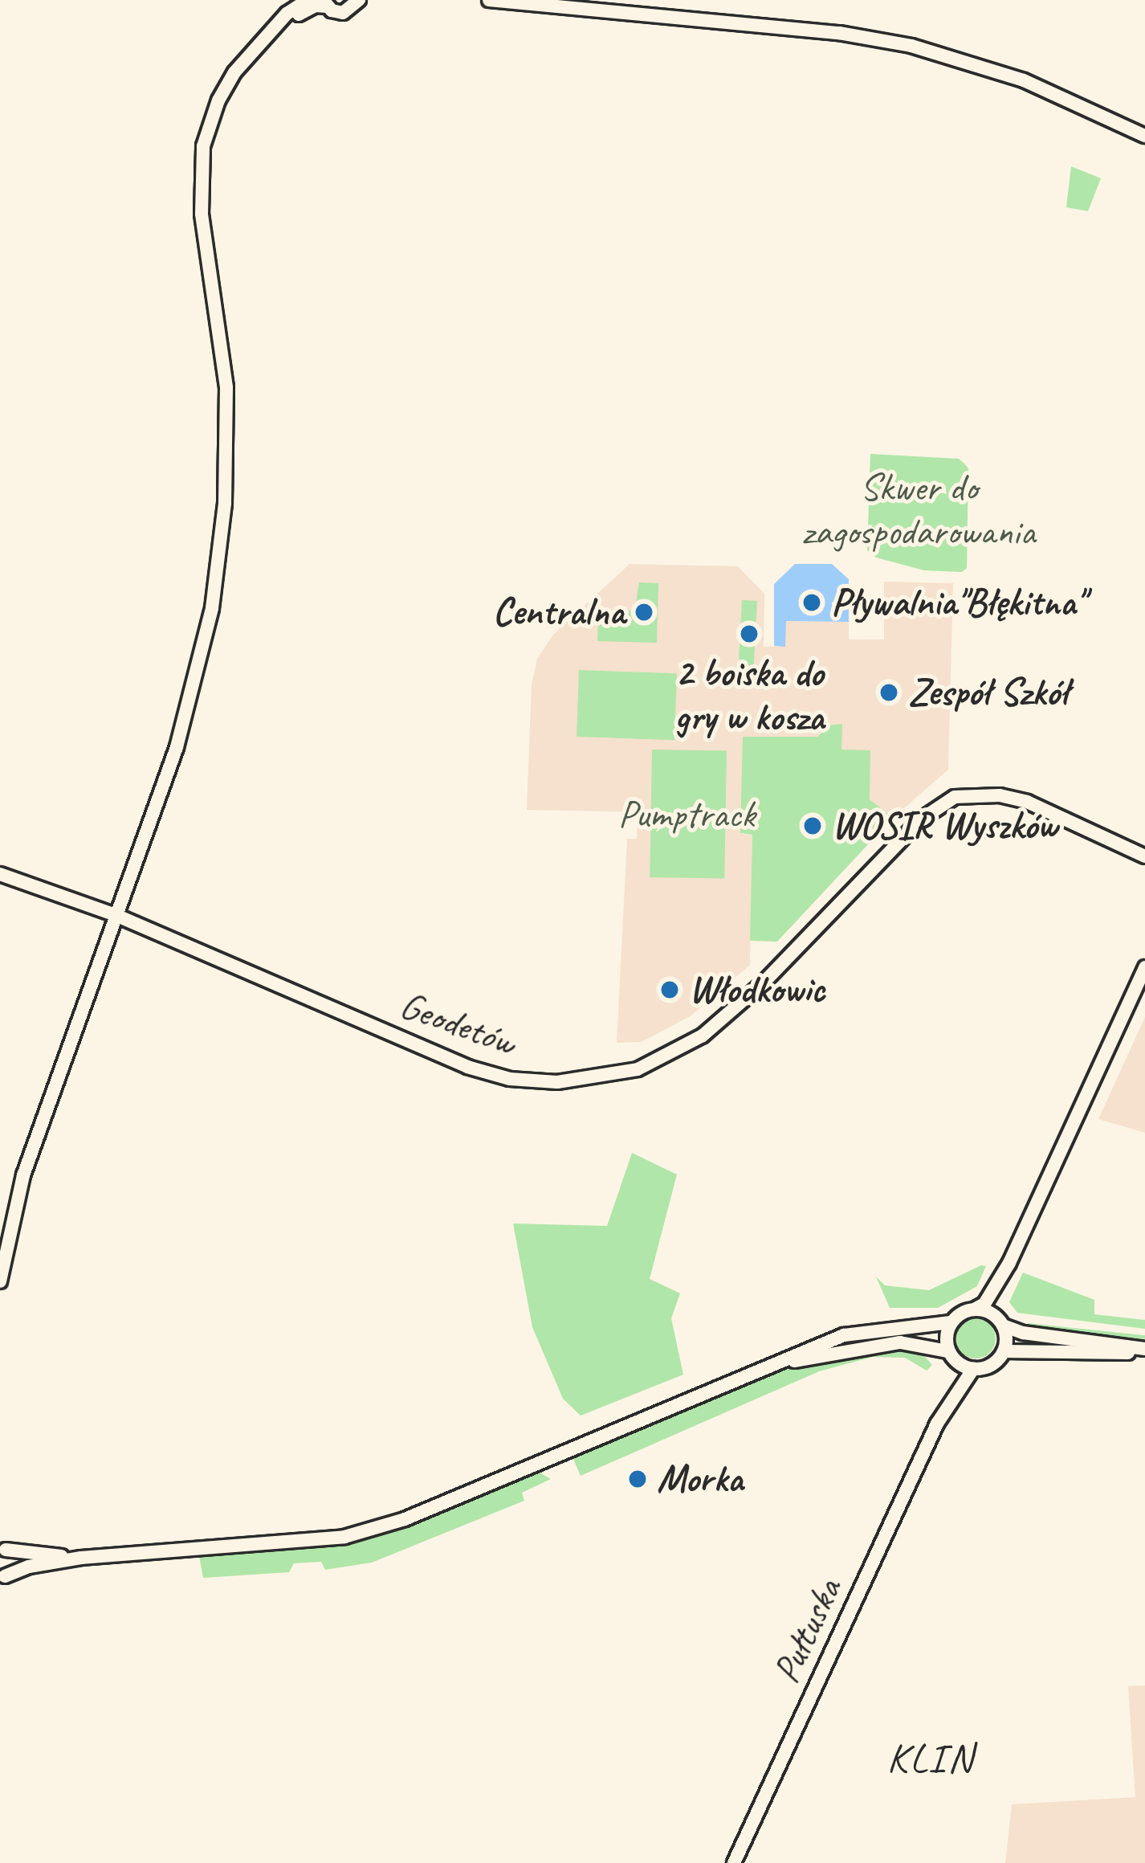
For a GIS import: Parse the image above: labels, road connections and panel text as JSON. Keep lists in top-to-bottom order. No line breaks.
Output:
{"streets":{"street":["Geodetów","Pułtuska"]},"districts":["KLIN"],"parks":["Skwer do zagospodarowania","Pumptrack"],"places":["Pływalnia\"Błękitna\"","Centralna","2 boiska do gry w kosza","Zespół Szkół","WOSIR Wyszków","Włodkowic","Morka"]}
